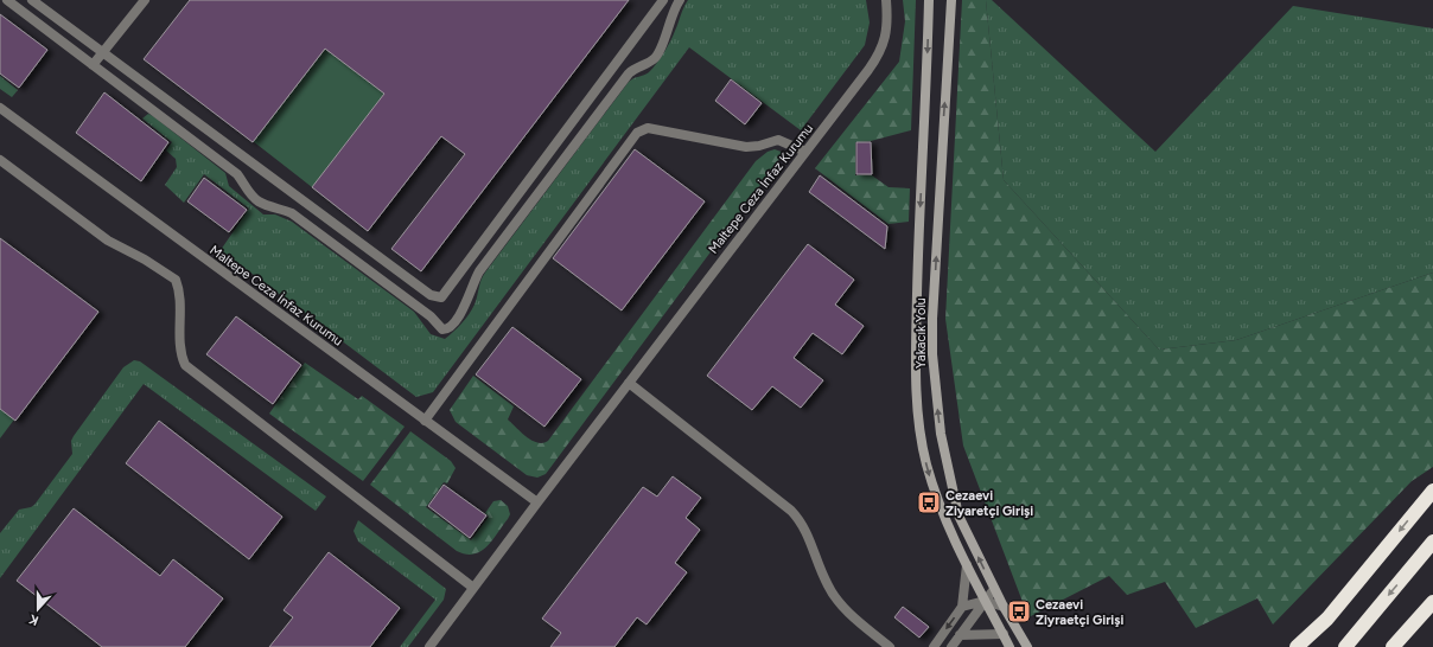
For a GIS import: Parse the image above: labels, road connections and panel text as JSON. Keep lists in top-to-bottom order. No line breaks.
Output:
{"streets":{"main road":["Yakacık Yolu"],"lane":["Maltepe Ceza İnfaz Kurumu"]},"places":{"bus stop":["Cezaevi Ziyaretçi Girişi","Cezaevi Ziyraetçi Girişi"]},"north":"bottom"}
